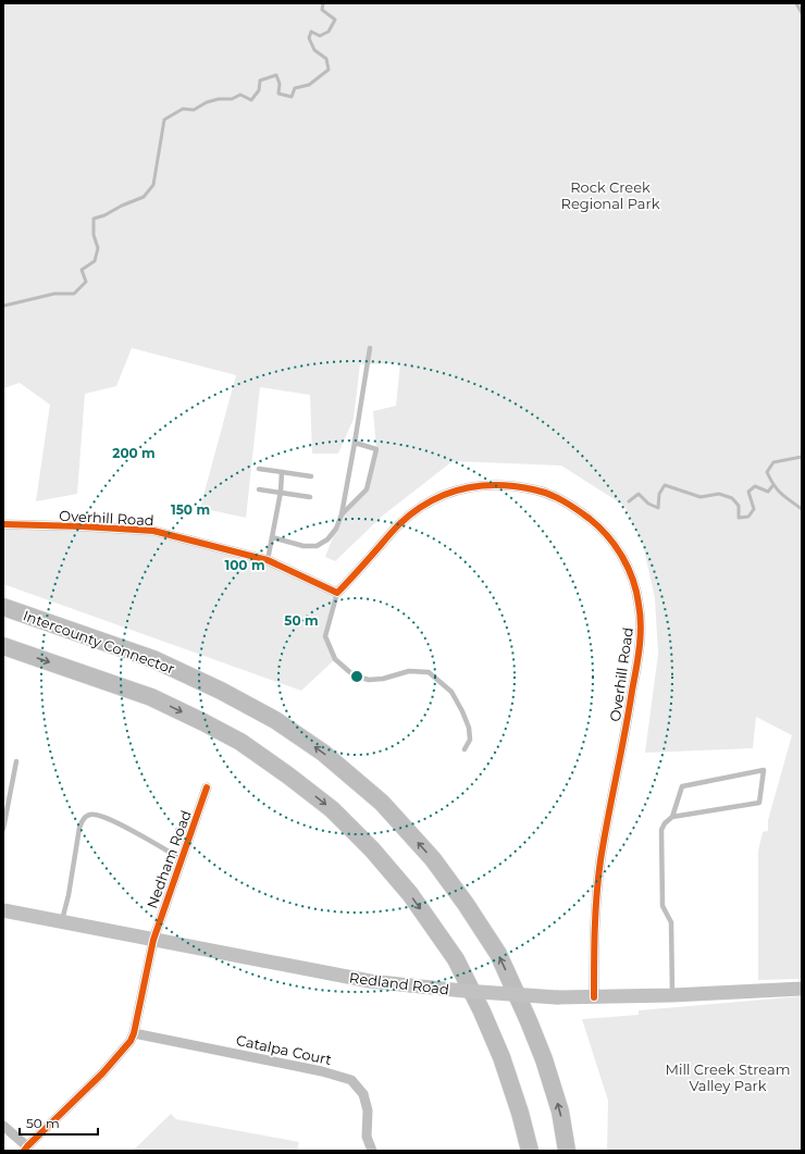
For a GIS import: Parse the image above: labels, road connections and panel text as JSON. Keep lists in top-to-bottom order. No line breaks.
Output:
{"streets":{"highway":["Intercounty Connector"],"main road":["Redland Road"],"street":["Overhill Road","Nedham Road","Catalpa Court"]},"crossings":[["Overhill Road","Redland Road"],["Nedham Road","Redland Road"],["Nedham Road","Catalpa Court"]],"parks":["Rock Creek Regional Park","Mill Creek Stream Valley Park"],"scale_bar":"50 m","rings":["200 m","150 m","100 m","50 m"]}
